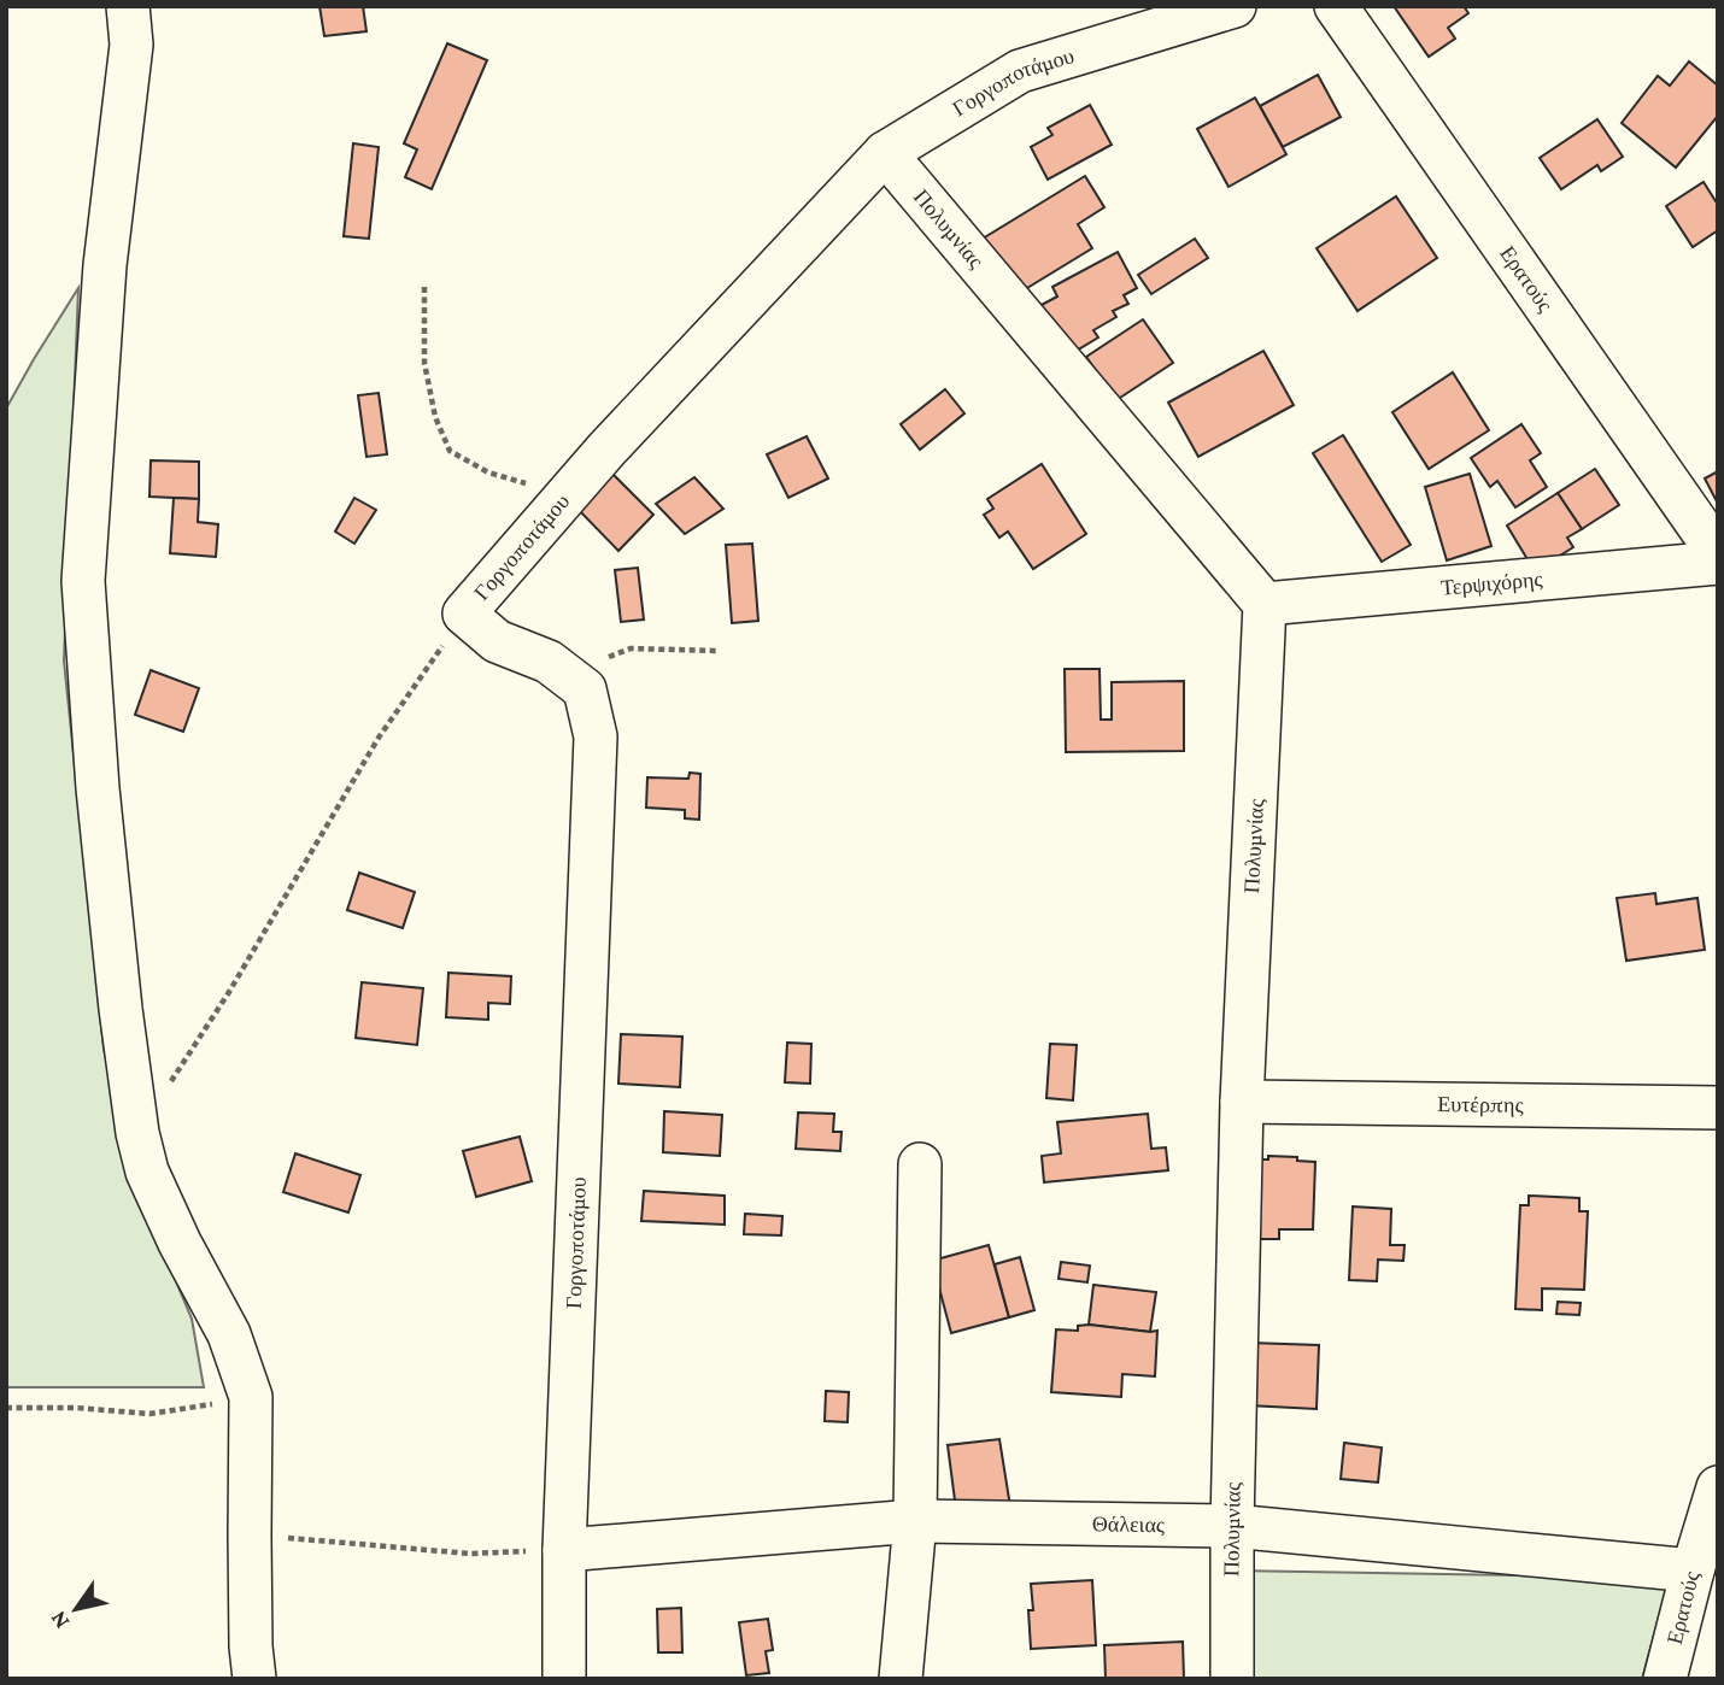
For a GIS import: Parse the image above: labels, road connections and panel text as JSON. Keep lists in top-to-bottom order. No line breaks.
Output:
{"streets":{"street":["Γοργοποτάμου","Πολυμνίας","Ερατούς","Τερψιχόρης","Ευτέρπης","Θάλειας"]},"crossings":[["Γοργοποτάμου","Πολυμνίας"],["Γοργοποτάμου","Θάλειας"],["Πολυμνίας","Τερψιχόρης"],["Πολυμνίας","Ευτέρπης"],["Πολυμνίας","Θάλειας"],["Ερατούς","Θάλειας"]],"north":"bottom left"}
